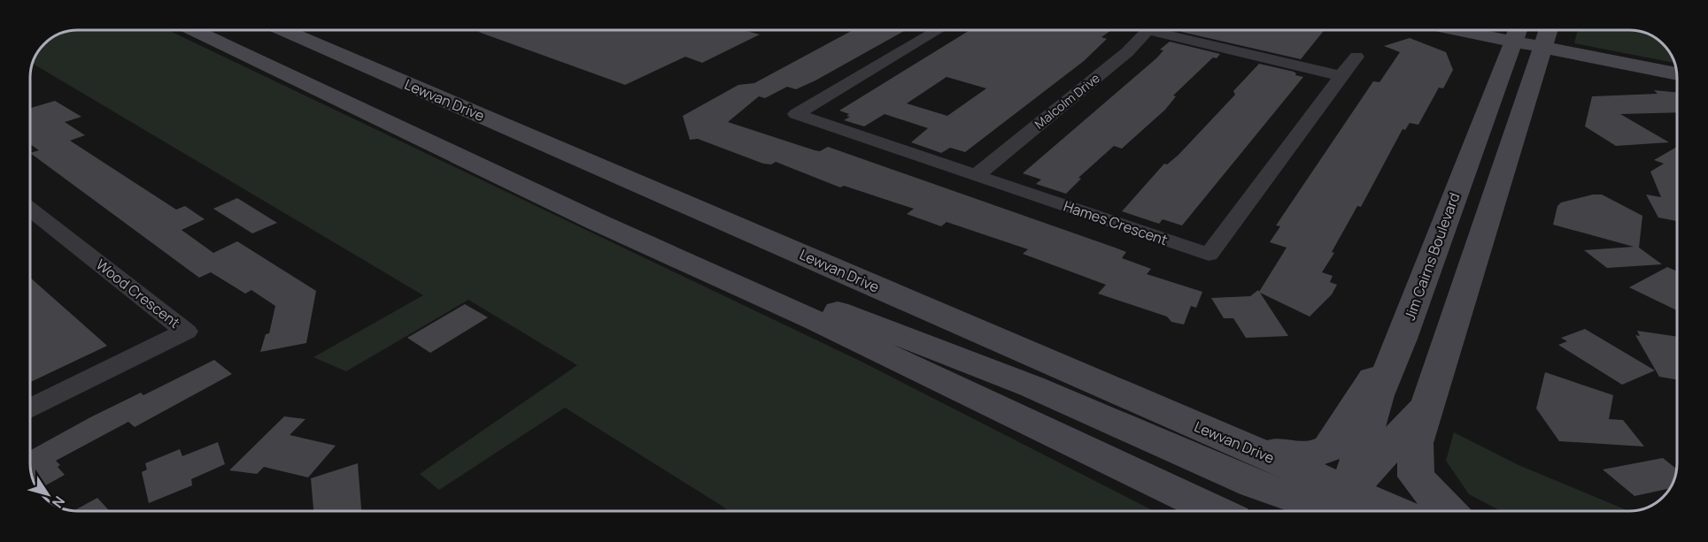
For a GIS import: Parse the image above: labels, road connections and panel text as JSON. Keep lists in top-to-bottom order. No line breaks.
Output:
{"streets":{"main road":["Lewvan Drive","Jim Cairns Boulevard"],"street":["Malcolm Drive","Hames Crescent","Wood Crescent"]},"crossings":[["Lewvan Drive","Jim Cairns Boulevard"],["Malcolm Drive","Hames Crescent"]],"north":"bottom right"}
